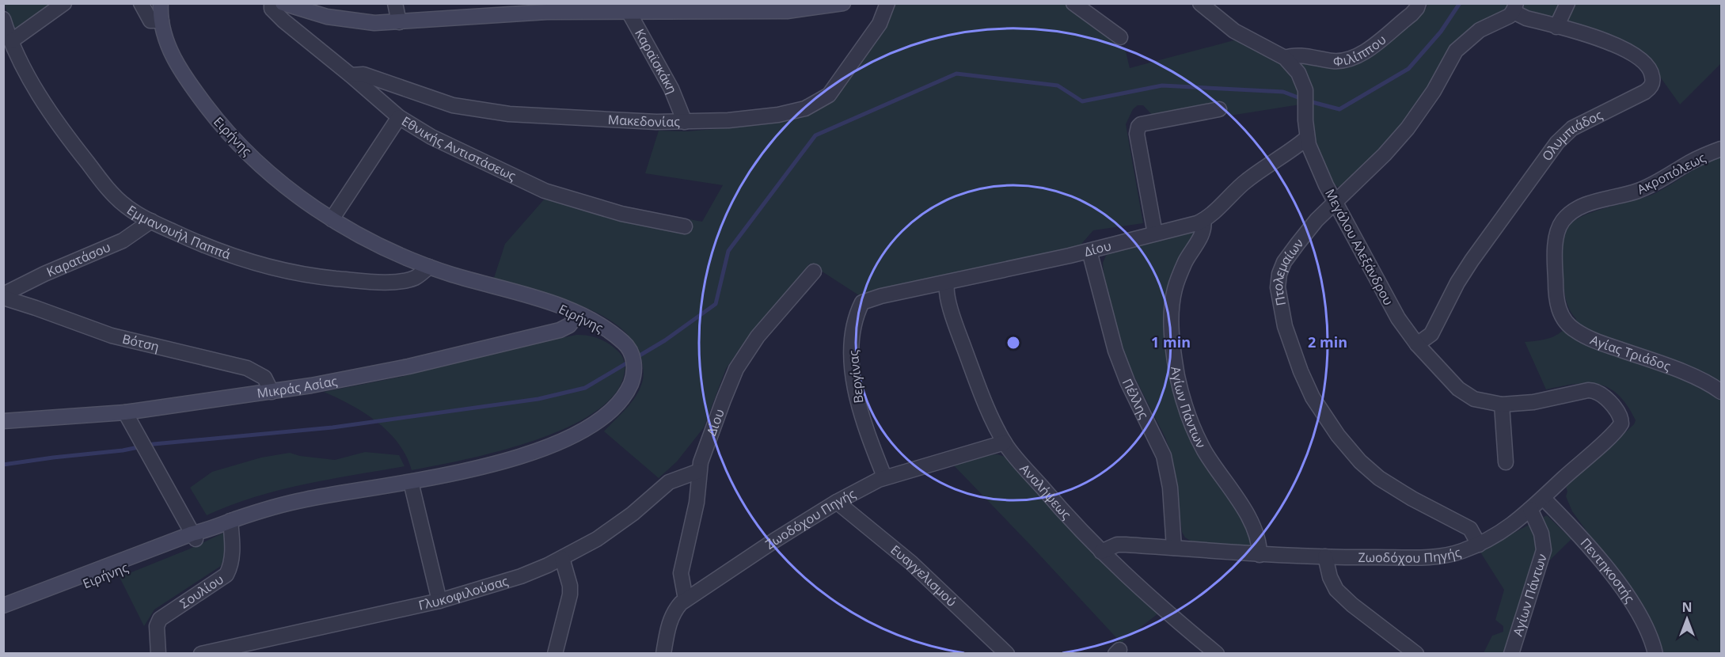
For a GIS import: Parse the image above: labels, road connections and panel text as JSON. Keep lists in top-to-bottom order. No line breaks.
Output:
{"streets":{"street":["Φιλίππου","Καραϊσκάκη","Μακεδονίας","Ειρήνης","Ολυμπιάδος","Εθνικής Αντιστάσεως","Ακροπόλεως","Εμμανουήλ Παππά","Μεγάλου Αλεξάνδρου","Δίου","Καρατάσου","Πτολεμαίων","Βότση","Αγίας Τριάδος","Βεργίνας","Μικράς Ασίας","Πέλλης","Αγίων Πάντων","Αναλήψεως","Ζωοδόχου Πηγής","Πεντηκοστής","Ευαγγελισμού","Σουλίου","Γλυκοφιλούσας"]},"crossings":[["Φιλίππου","Μεγάλου Αλεξάνδρου"],["Καραϊσκάκη","Μακεδονίας"],["Μακεδονίας","Εθνικής Αντιστάσεως"],["Ειρήνης","Εμμανουήλ Παππά"],["Ειρήνης","Μικράς Ασίας"],["Ειρήνης","Σουλίου"],["Ολυμπιάδος","Μεγάλου Αλεξάνδρου"],["Ολυμπιάδος","Πτολεμαίων"],["Ακροπόλεως","Αγίας Τριάδος"],["Εμμανουήλ Παππά","Καρατάσου"],["Μεγάλου Αλεξάνδρου","Δίου"],["Μεγάλου Αλεξάνδρου","Πτολεμαίων"],["Μεγάλου Αλεξάνδρου","Ζωοδόχου Πηγής"],["Δίου","Βεργίνας"],["Δίου","Πέλλης"],["Δίου","Αγίων Πάντων"],["Δίου","Αναλήψεως"],["Δίου","Ζωοδόχου Πηγής"],["Δίου","Γλυκοφιλούσας"],["Καρατάσου","Βότση"],["Πτολεμαίων","Ζωοδόχου Πηγής"],["Βότση","Μικράς Ασίας"],["Βεργίνας","Ζωοδόχου Πηγής"],["Πέλλης","Ζωοδόχου Πηγής"],["Αγίων Πάντων","Ζωοδόχου Πηγής"],["Αναλήψεως","Ζωοδόχου Πηγής"],["Ζωοδόχου Πηγής","Πεντηκοστής"],["Ζωοδόχου Πηγής","Ευαγγελισμού"]],"north":"top","rings":["1 min","2 min"]}
